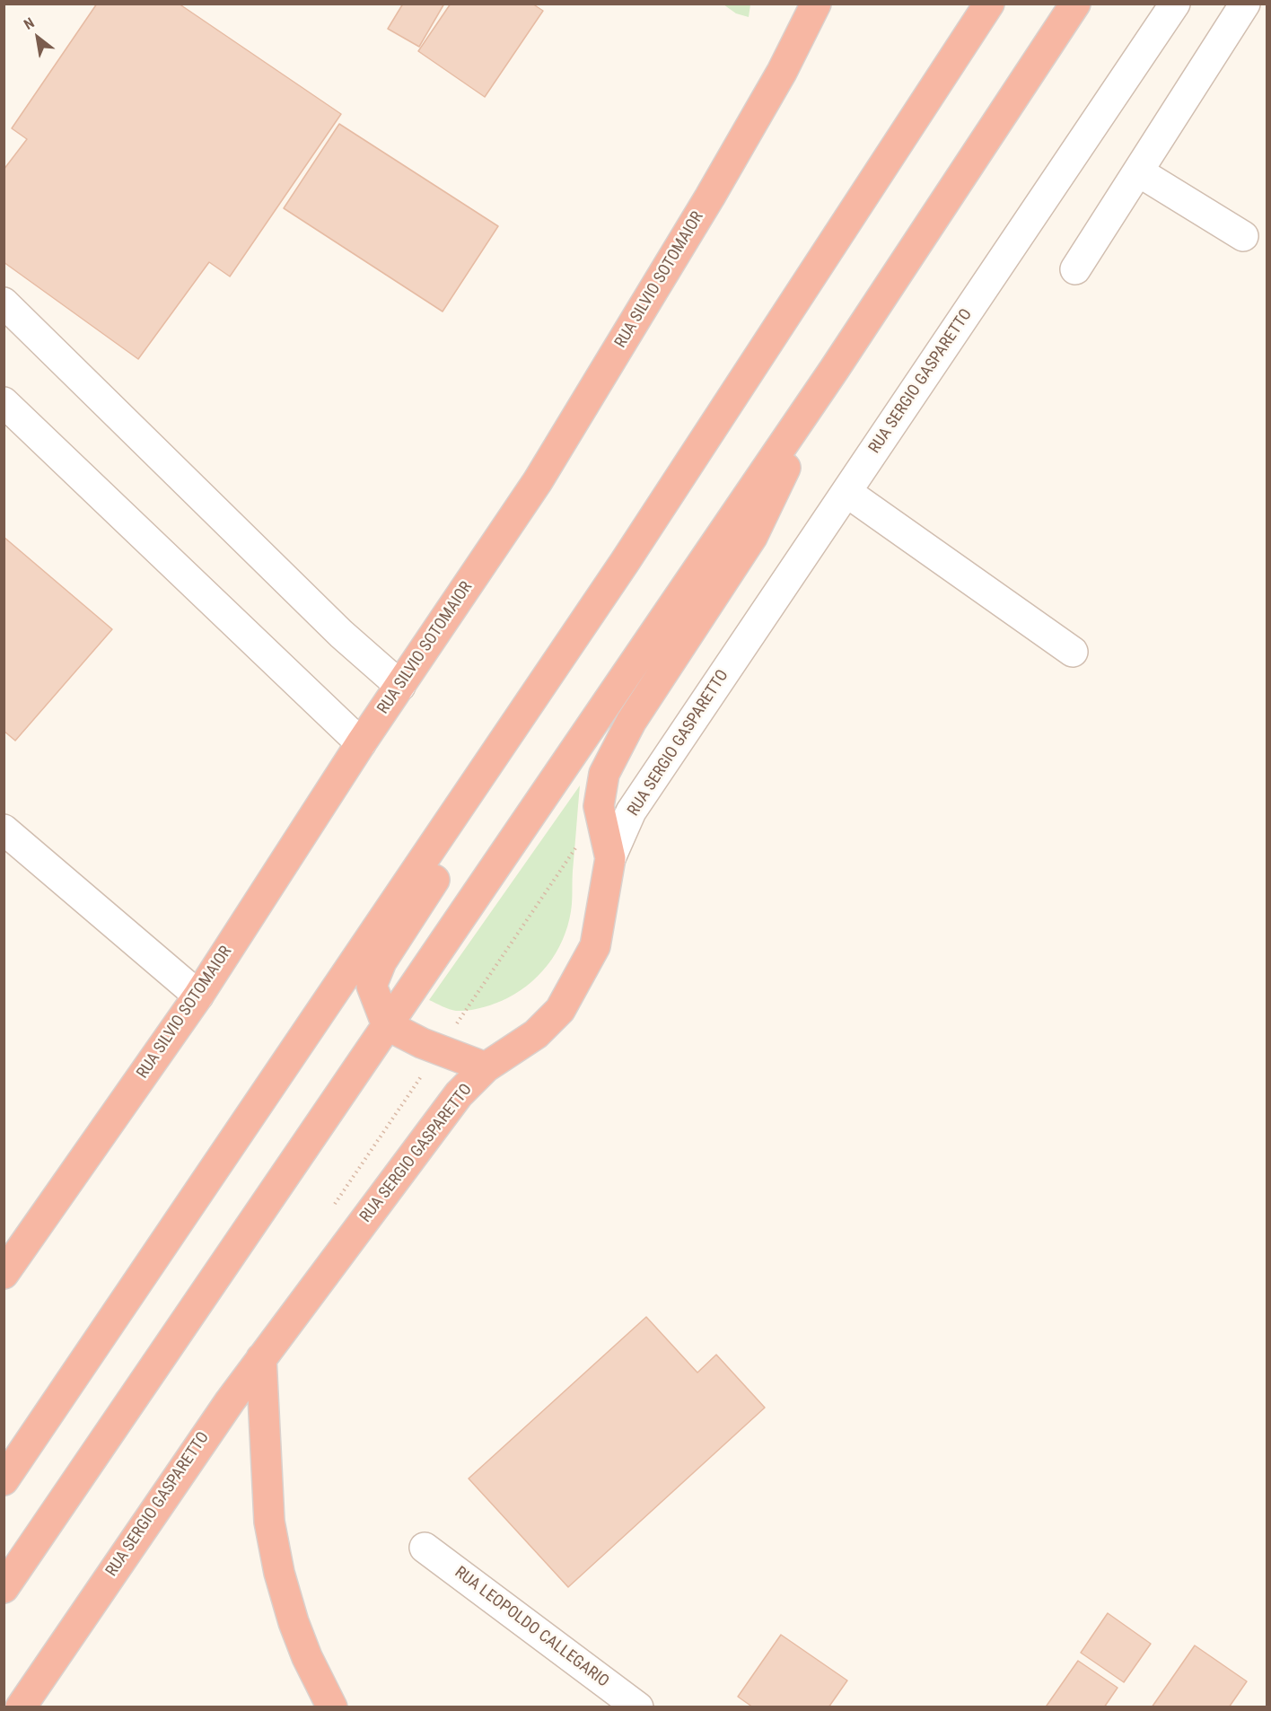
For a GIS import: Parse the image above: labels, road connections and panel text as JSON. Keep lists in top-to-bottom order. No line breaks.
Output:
{"streets":{"highway":["RUA SILVIO SOTOMAIOR","RUA SERGIO GASPARETTO"],"street":["RUA LEOPOLDO CALLEGARIO"]},"north":"top left"}
